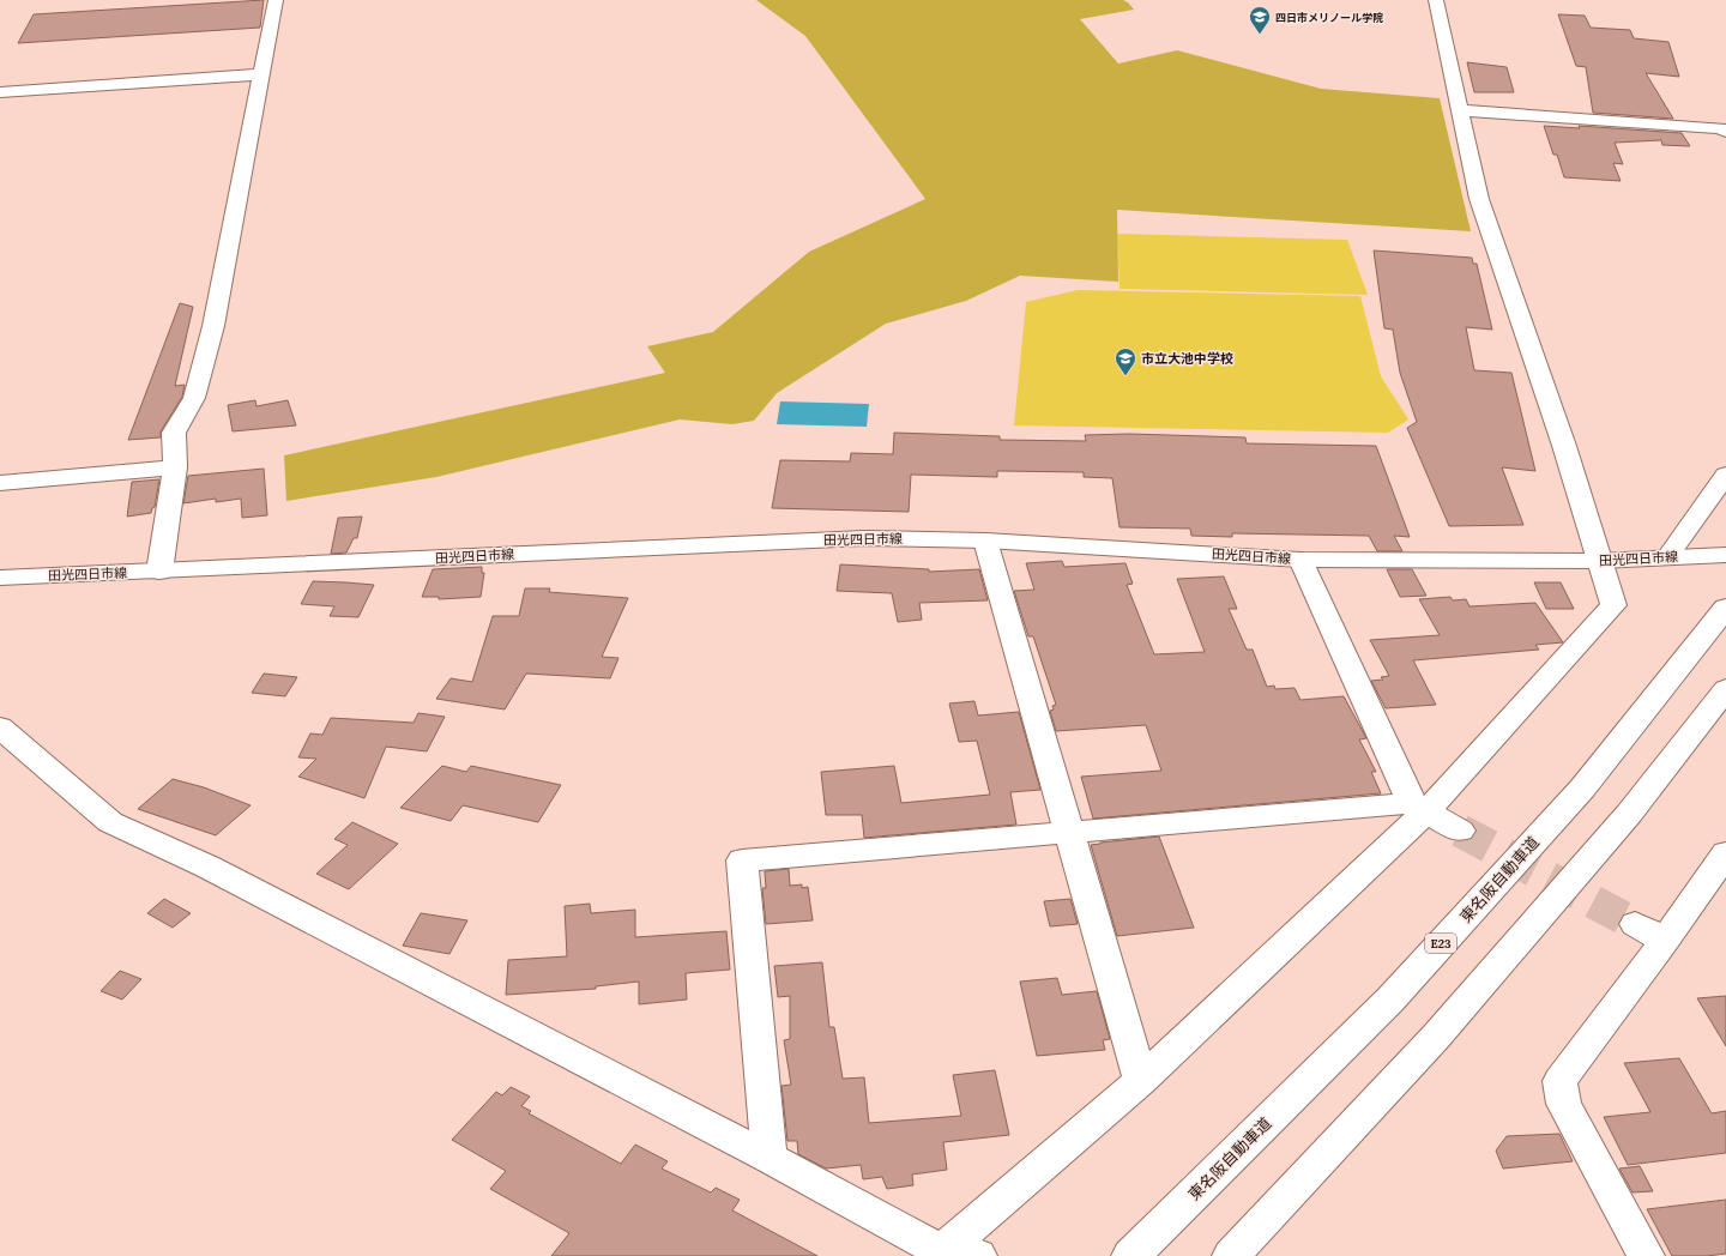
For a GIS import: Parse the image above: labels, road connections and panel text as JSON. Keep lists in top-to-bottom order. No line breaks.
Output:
{"streets":{"main road":["田光四日市線","東名阪自動車道","E23"]},"places":{"school or university":["四日市メリノール学院","市立大池中学校"]}}
